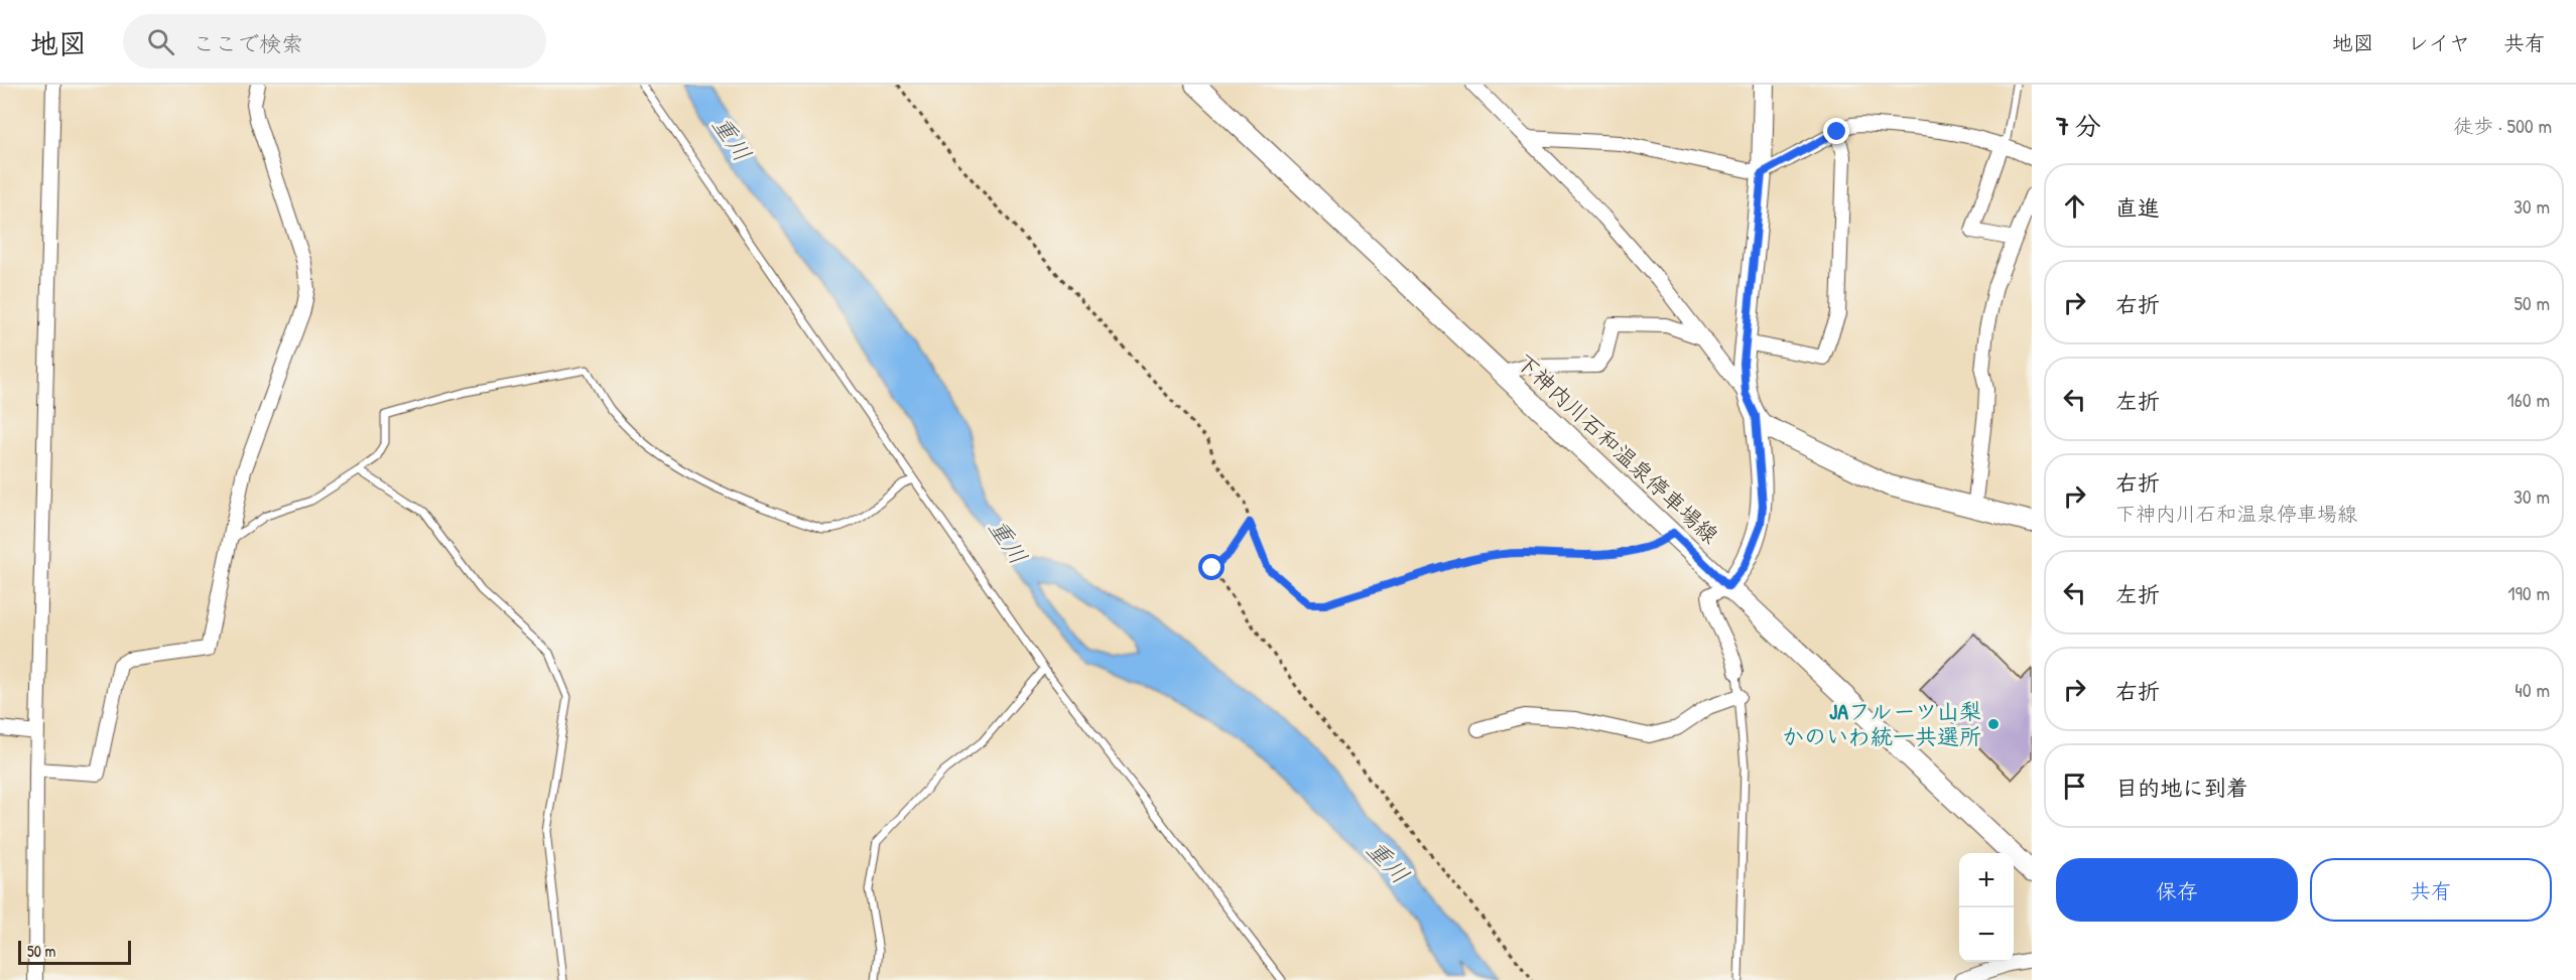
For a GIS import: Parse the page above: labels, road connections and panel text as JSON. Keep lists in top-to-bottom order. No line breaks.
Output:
{"streets":{"main road":["下神内川石和温泉停車場線"]},"water":["重川"],"places":["JAフルーツ山梨 かのいわ統一共選所"],"scale_bar":"50 m","page":{"header":"地図","search":"ここで検索","nav":["地図","レイヤ","共有"],"heading":["7 分","徒歩 · 500 m"],"list":[["直進","30 m"],["右折","50 m"],["左折","160 m"],["右折","下神内川石和温泉停車場線","30 m"],["左折","190 m"],["右折","40 m"],"目的地に到着"],"buttons":["保存","共有"],"map_buttons":["+","−"],"scale":"50 m"}}
